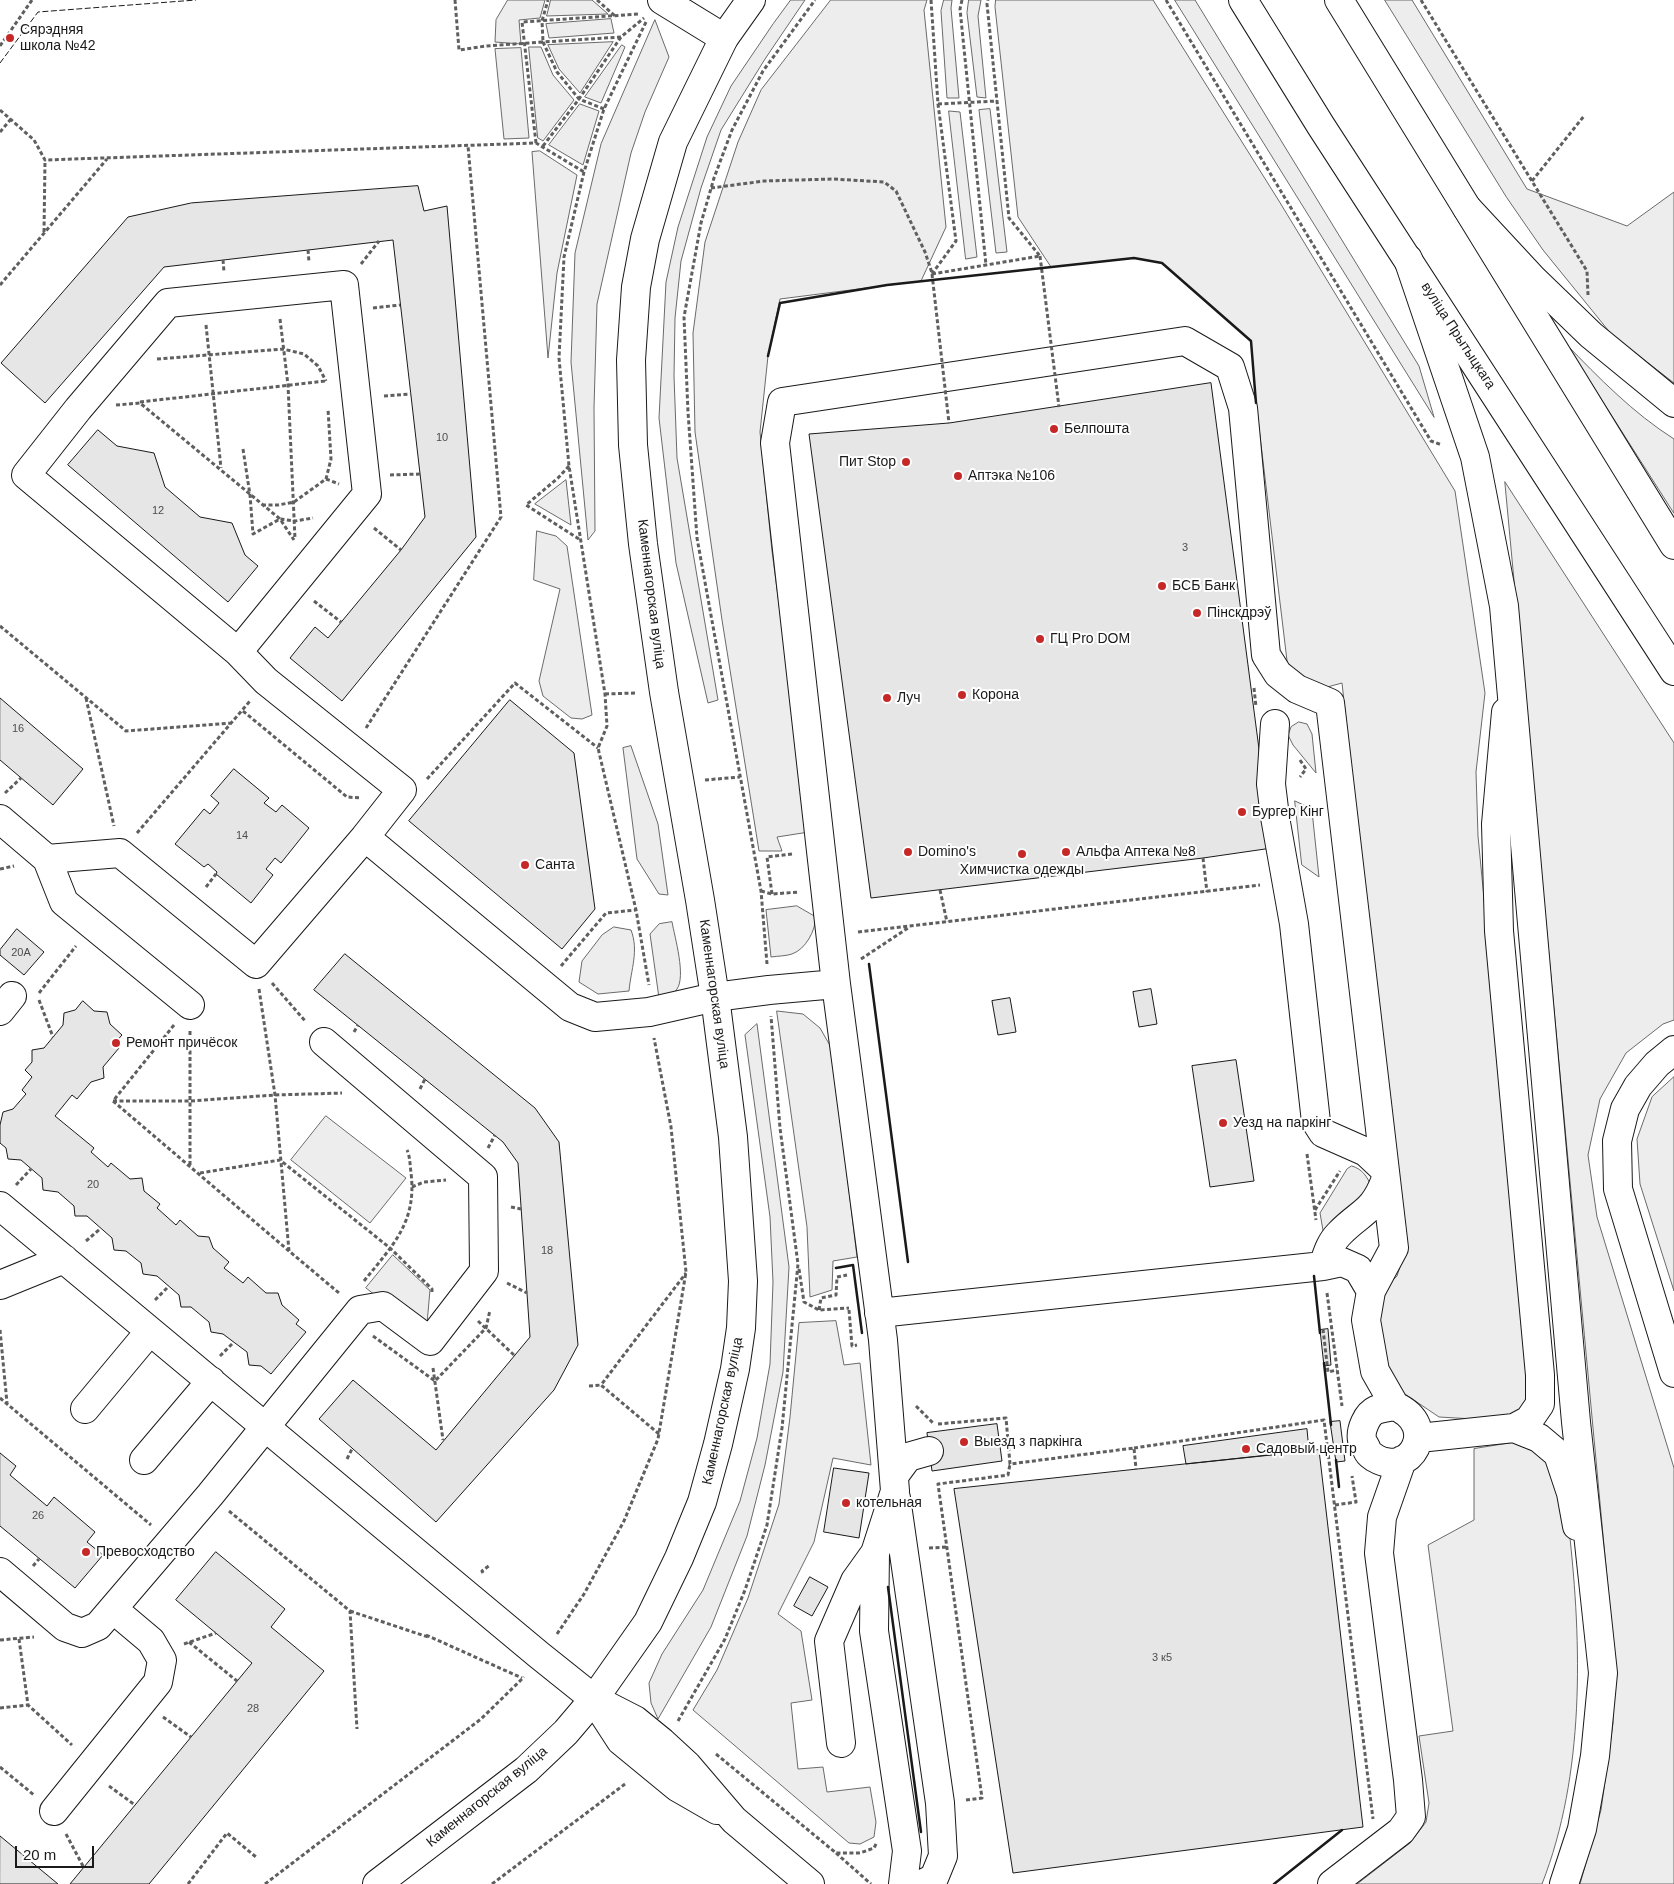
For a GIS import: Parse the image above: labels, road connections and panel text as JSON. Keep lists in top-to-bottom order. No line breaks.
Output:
{"streets":{"main road":["вуліца Прытыцкага","Каменнагорская вуліца"]},"places":["Сярэдняя школа №42","Белпошта","Пит Stop","Аптэка №106","БСБ Банк","Пінскдрэў","ГЦ Pro DOM","Корона","Луч","Бургер Кінг","Domino's","Альфа Аптека №8","Химчистка одежды","Санта","Ремонт причёсок","Уезд на паркінг","Выезд з паркінга","Садовый центр","котельная","Превосходство"],"house_numbers":["10","12","3","16","14","20А","20","18","26","3 к5","28"],"scale_bar":"20 m"}
